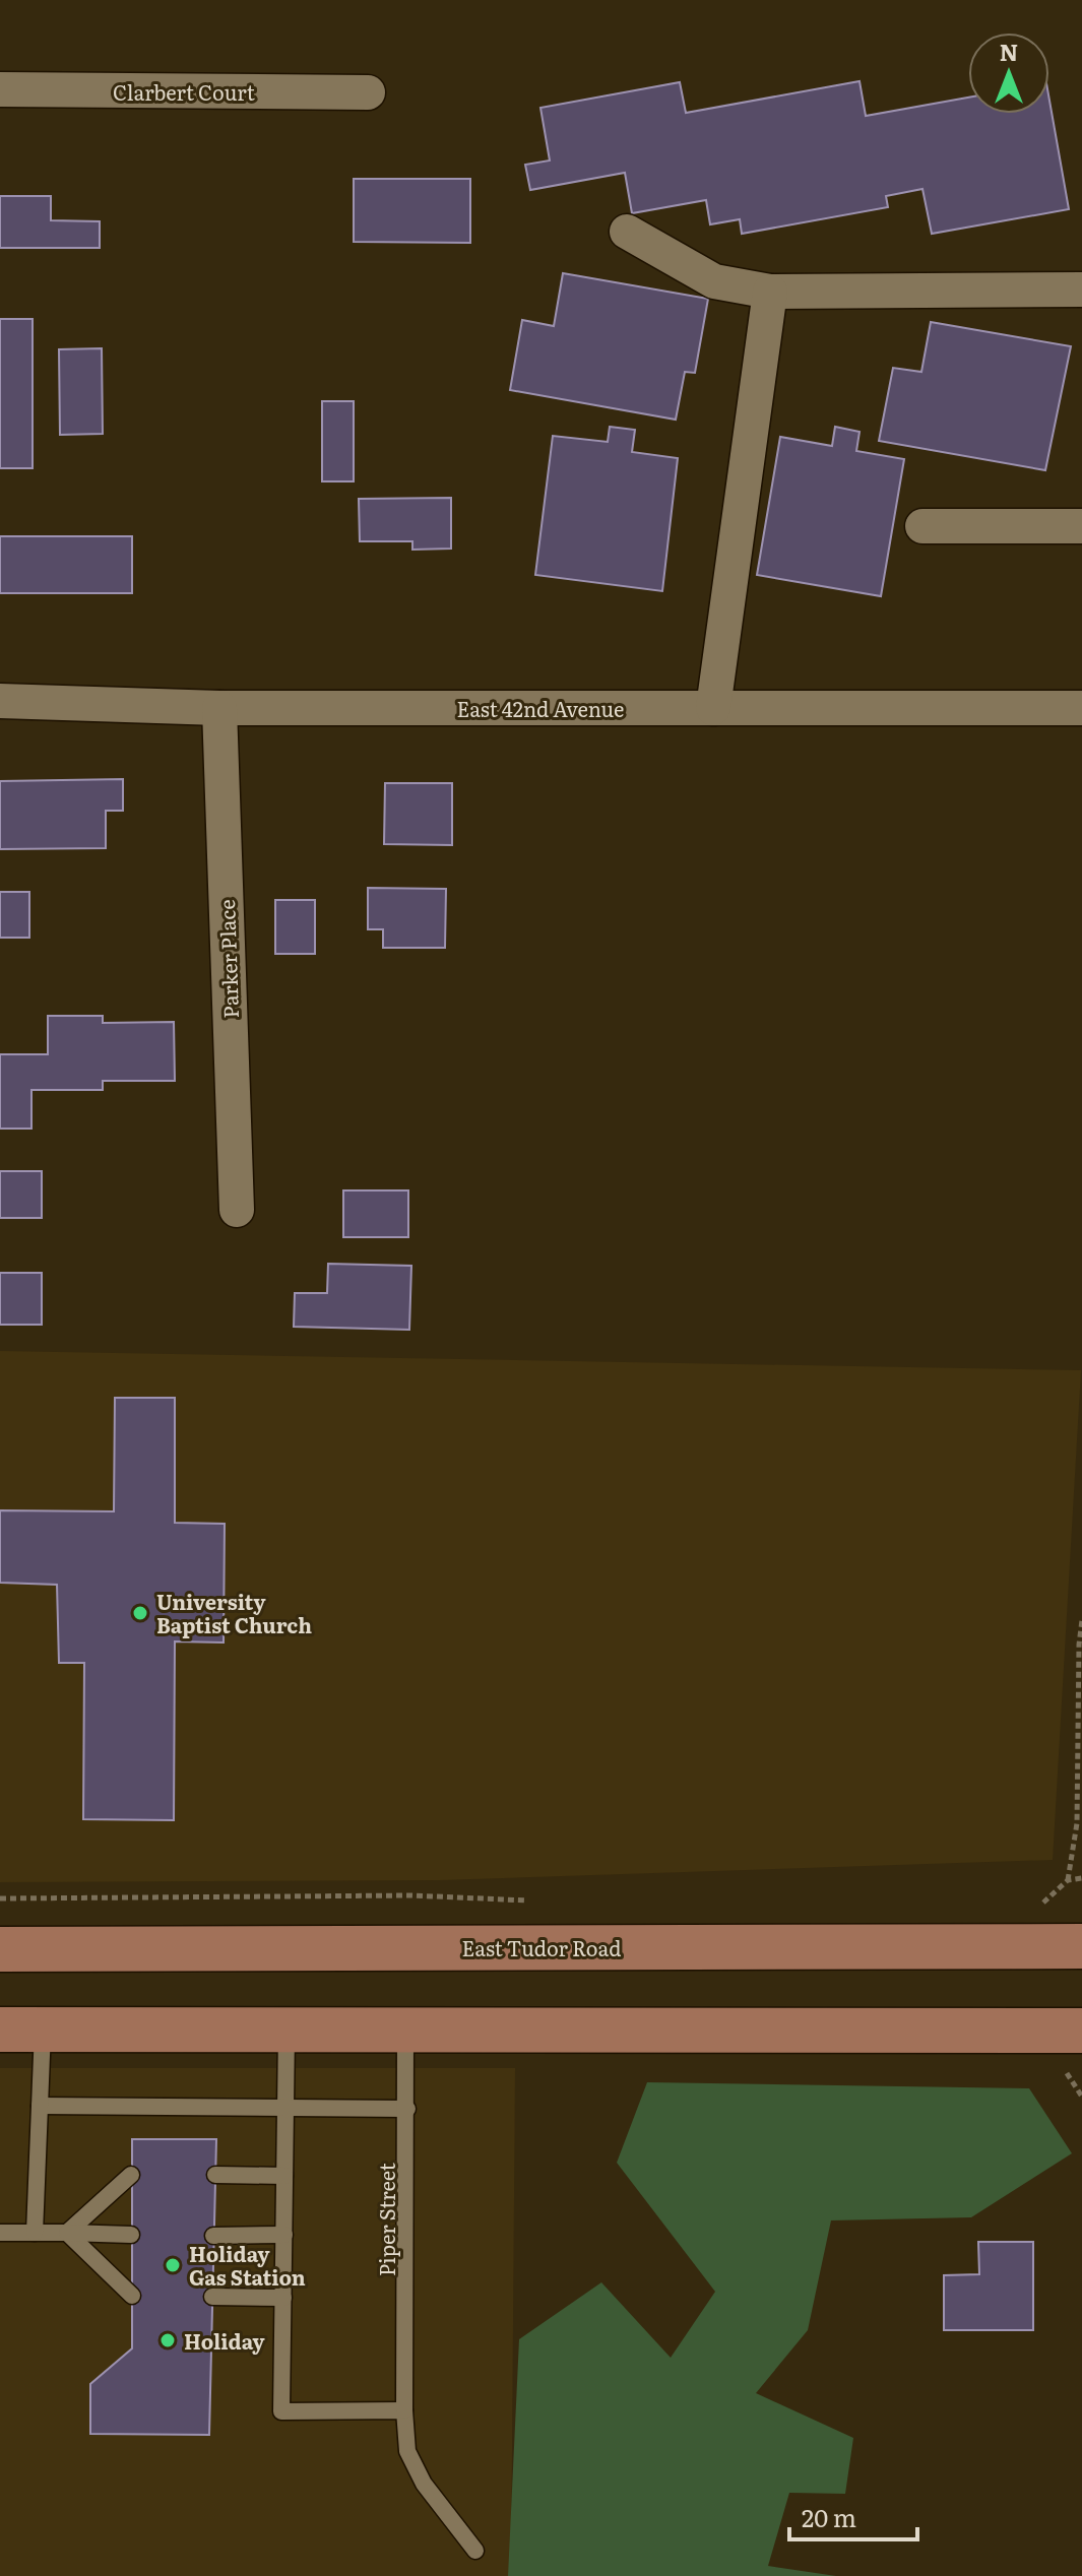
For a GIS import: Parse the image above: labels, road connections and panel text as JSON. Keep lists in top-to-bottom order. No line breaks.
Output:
{"streets":{"main road":["East Tudor Road"],"street":["Clarbert Court","East 42nd Avenue","Parker Place"],"lane":["Piper Street"]},"crossings":[["East 42nd Avenue","Parker Place"]],"places":["University Baptist Church","Holiday Gas Station","Holiday"],"scale_bar":"20 m","north":"top"}
